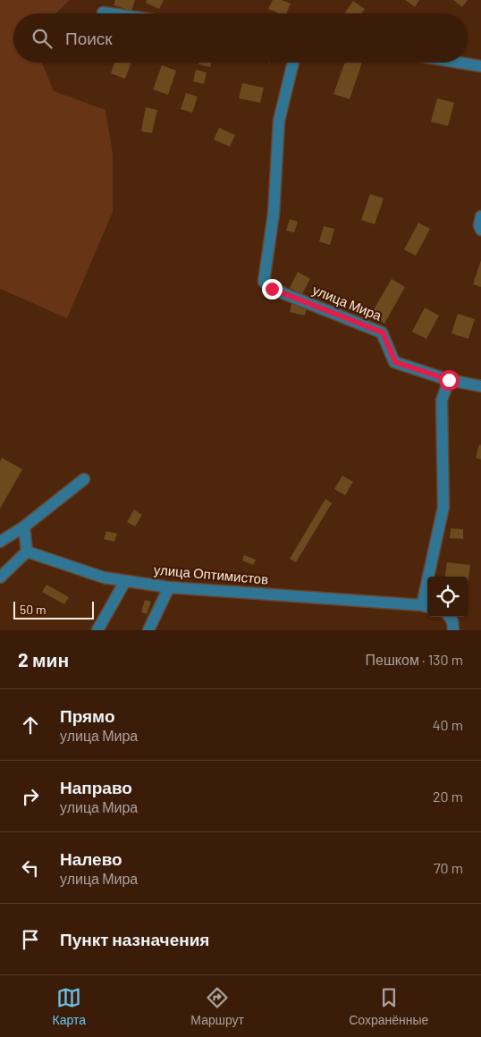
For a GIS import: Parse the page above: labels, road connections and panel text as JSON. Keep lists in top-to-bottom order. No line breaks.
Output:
{"streets":{"street":["улица Мира","улица Оптимистов"]},"scale_bar":"50 m","page":{"search":"Поиск","scale":"50 m","heading":["2 мин","Пешком · 130 m"],"list":[["Прямо","улица Мира","40 m"],["Направо","улица Мира","20 m"],["Налево","улица Мира","70 m"],"Пункт назначения"],"nav":["Карта","Маршрут","Сохранённые"]}}
